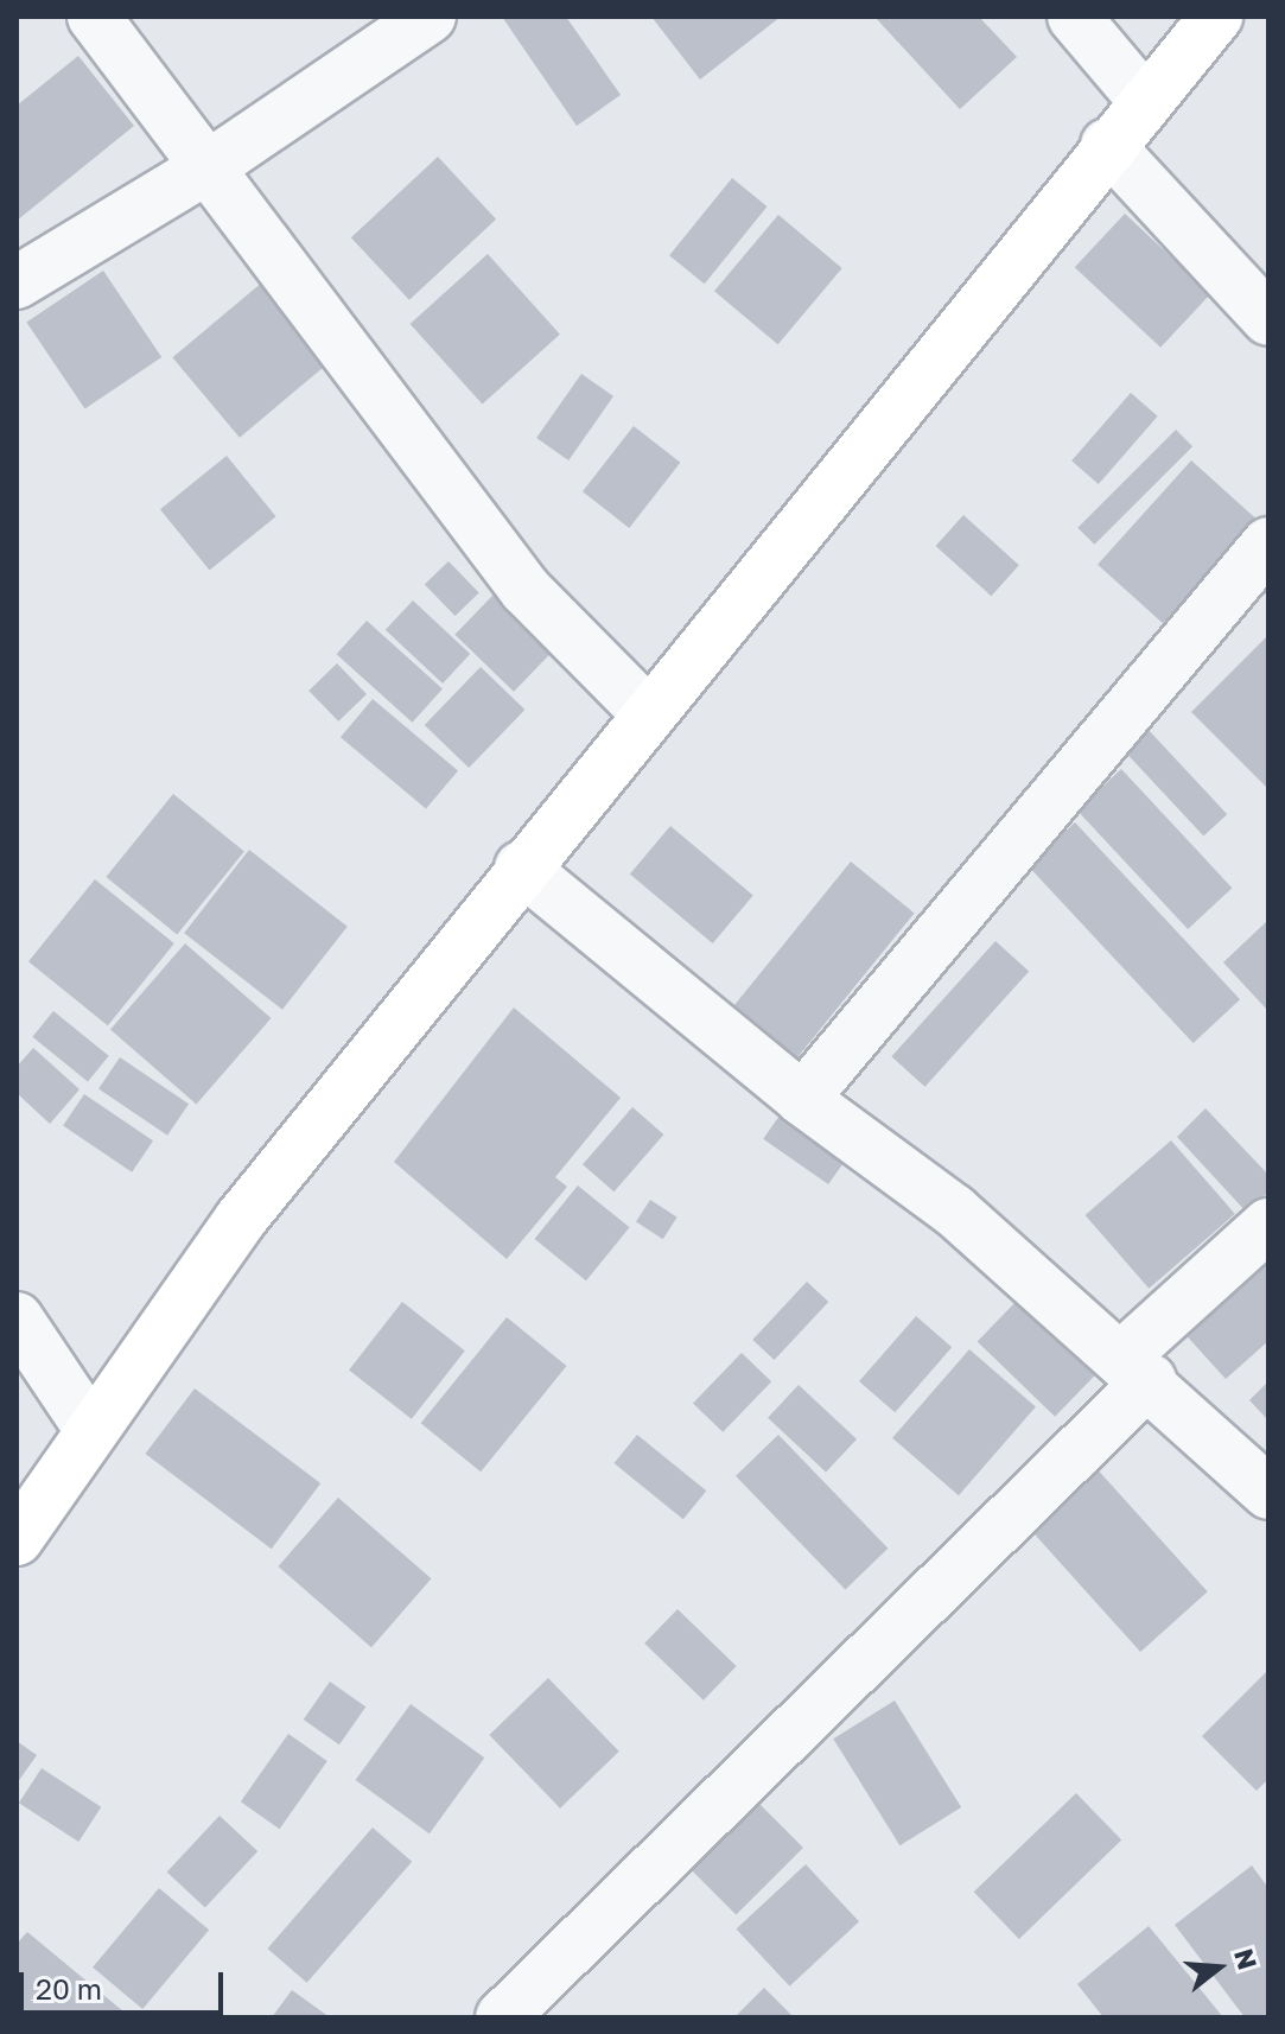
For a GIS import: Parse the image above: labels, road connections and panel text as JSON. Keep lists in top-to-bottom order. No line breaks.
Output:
{"scale_bar":"20 m","north":"right"}
